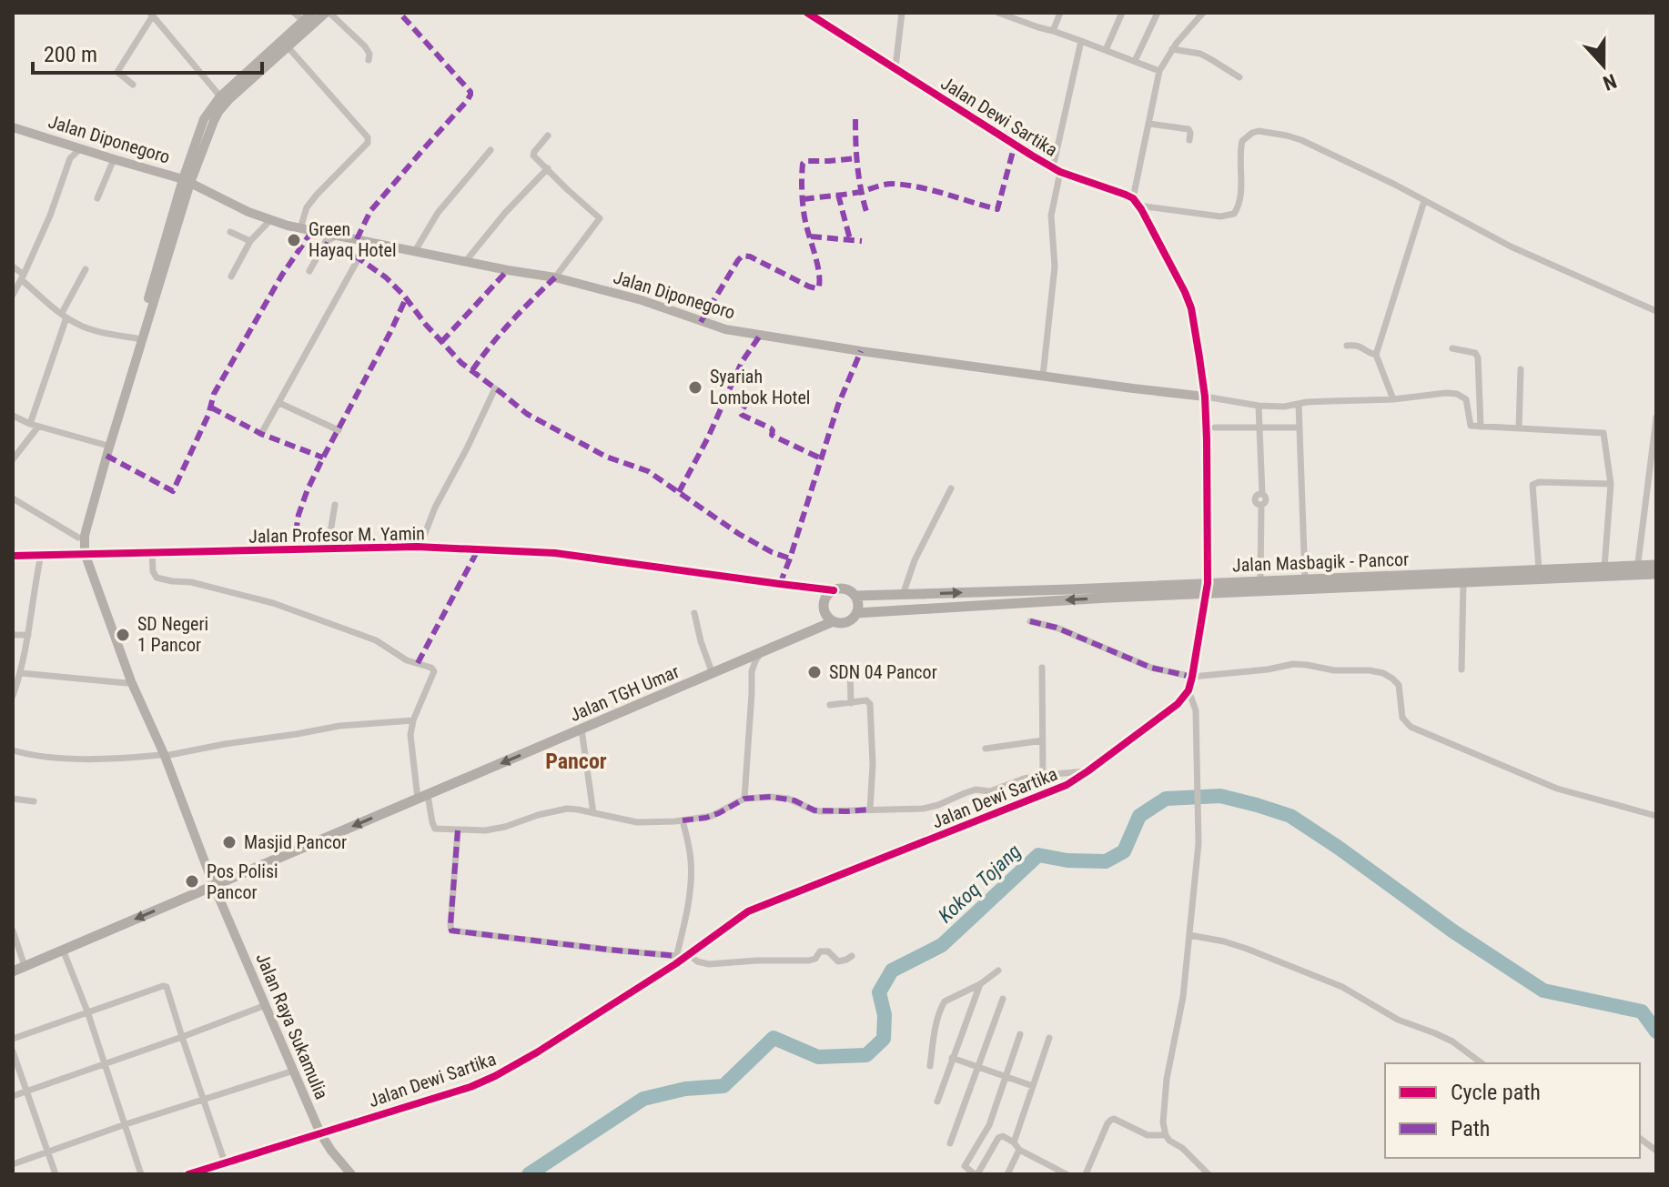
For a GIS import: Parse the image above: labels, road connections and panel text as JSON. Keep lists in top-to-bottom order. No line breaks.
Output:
{"streets":{"main road":["Jalan Masbagik - Pancor","Jalan TGH Umar"],"street":["Jalan Dewi Sartika","Jalan Diponegoro","Jalan Profesor M. Yamin","Jalan Raya Sukamulia"]},"crossings":[["Jalan Dewi Sartika","Jalan Raya Sukamulia"],["Jalan Profesor M. Yamin","Jalan Masbagik - Pancor"],["Jalan Profesor M. Yamin","Jalan TGH Umar"],["Jalan Masbagik - Pancor","Jalan TGH Umar"],["Jalan TGH Umar","Jalan Raya Sukamulia"]],"one_way":["Jalan TGH Umar"],"districts":["Pancor"],"water":["Kokoq Tojang"],"places":["Green Hayaq Hotel","Syariah Lombok Hotel","SD Negeri 1 Pancor","SDN 04 Pancor","Masjid Pancor","Pos Polisi Pancor"],"legend":["Cycle path","Path"],"scale_bar":"200 m","north":"bottom"}
